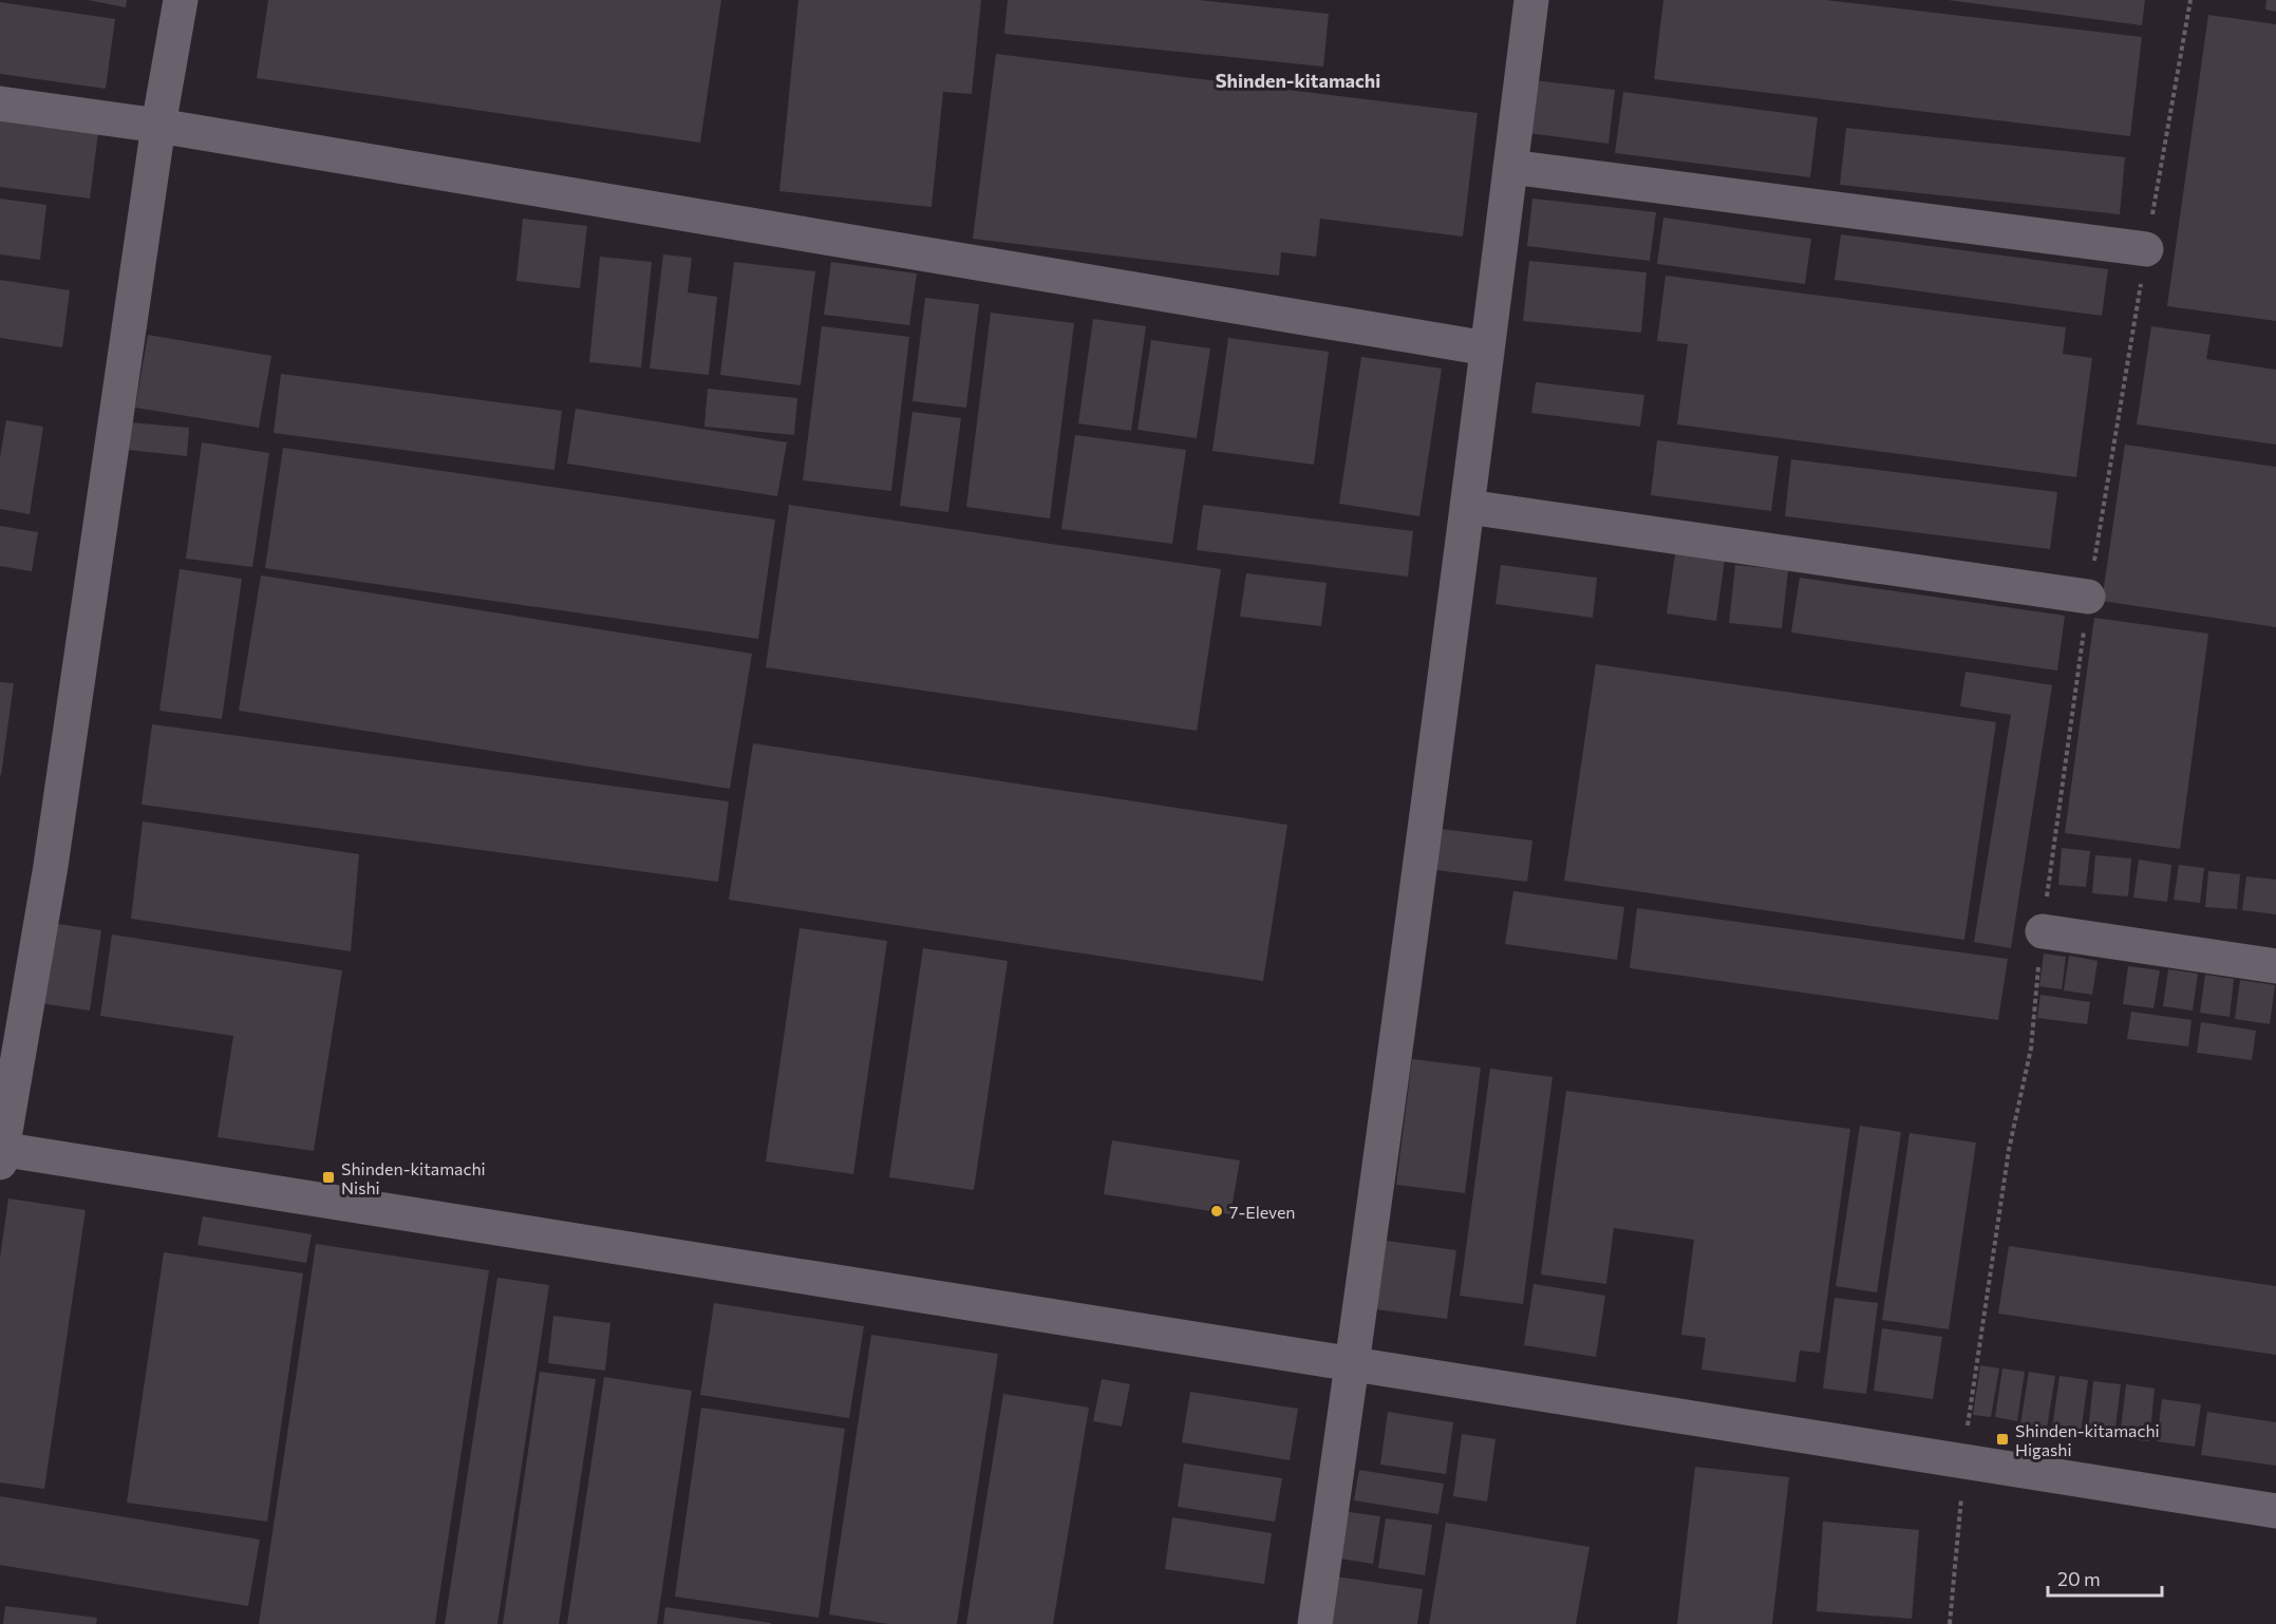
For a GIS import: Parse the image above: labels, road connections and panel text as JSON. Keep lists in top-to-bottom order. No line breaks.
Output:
{"districts":["Shinden-kitamachi"],"places":{"transit":["Shinden-kitamachi Nishi","Shinden-kitamachi Higashi"],"other":["7-Eleven"]},"scale_bar":"20 m"}
